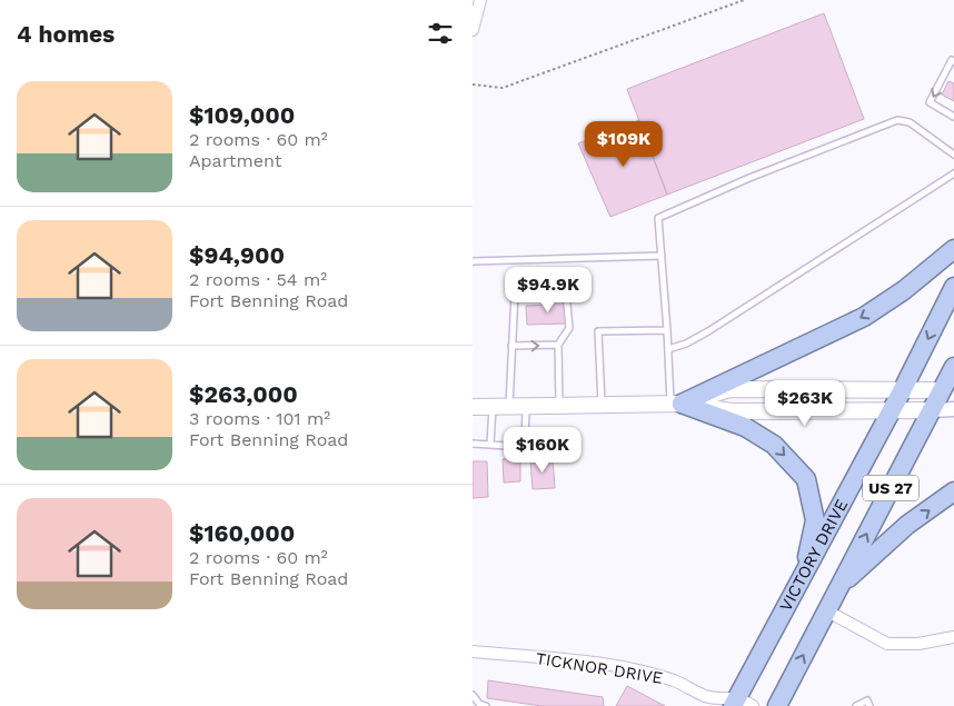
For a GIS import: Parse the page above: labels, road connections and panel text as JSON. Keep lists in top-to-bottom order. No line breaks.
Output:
{"streets":{"highway":["US 27","VICTORY DRIVE"],"street":["TICKNOR DRIVE"]},"crossings":[["VICTORY DRIVE","TICKNOR DRIVE"]],"page":{"heading":"4 homes","list":[{"name":"$109,000","note":"2 rooms · 60 m² · Apartment"},{"name":"$94,900","note":"2 rooms · 54 m² · Fort Benning Road"},{"name":"$263,000","note":"3 rooms · 101 m² · Fort Benning Road"},{"name":"$160,000","note":"2 rooms · 60 m² · Fort Benning Road"}],"price":["$109K","$94.9K","$263K","$160K"]}}
